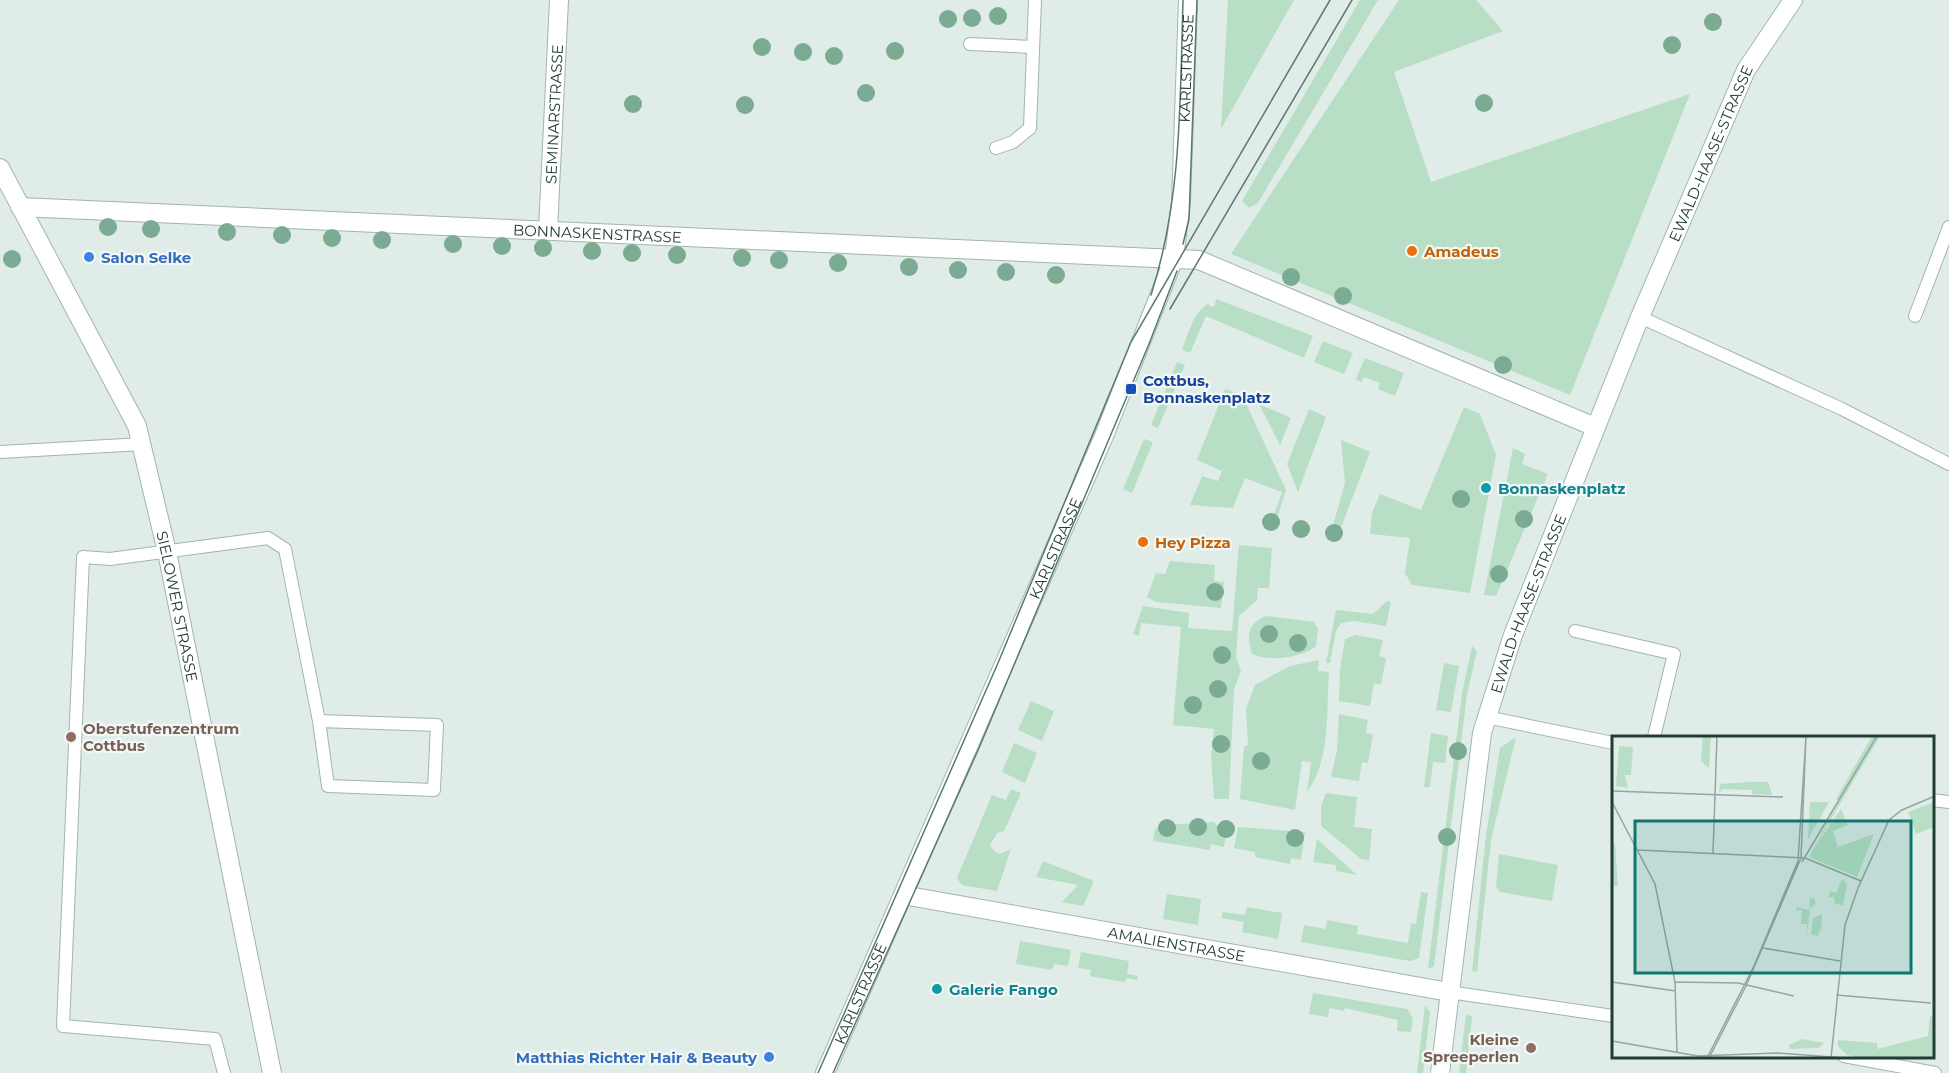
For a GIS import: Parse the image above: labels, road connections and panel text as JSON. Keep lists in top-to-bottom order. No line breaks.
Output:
{"streets":{"street":["KARLSTRASSE","SEMINARSTRASSE","EWALD-HAASE-STRASSE","BONNASKENSTRASSE","SIELOWER STRASSE","AMALIENSTRASSE"]},"crossings":[["KARLSTRASSE","BONNASKENSTRASSE"],["KARLSTRASSE","AMALIENSTRASSE"],["SEMINARSTRASSE","BONNASKENSTRASSE"],["EWALD-HAASE-STRASSE","AMALIENSTRASSE"],["BONNASKENSTRASSE","SIELOWER STRASSE"]],"places":{"other":["Amadeus","Salon Selke","Bonnaskenplatz","Hey Pizza","Oberstufenzentrum Cottbus","Galerie Fango","Kleine Spreeperlen","Matthias Richter Hair & Beauty"],"transit":["Cottbus, Bonnaskenplatz"]}}
